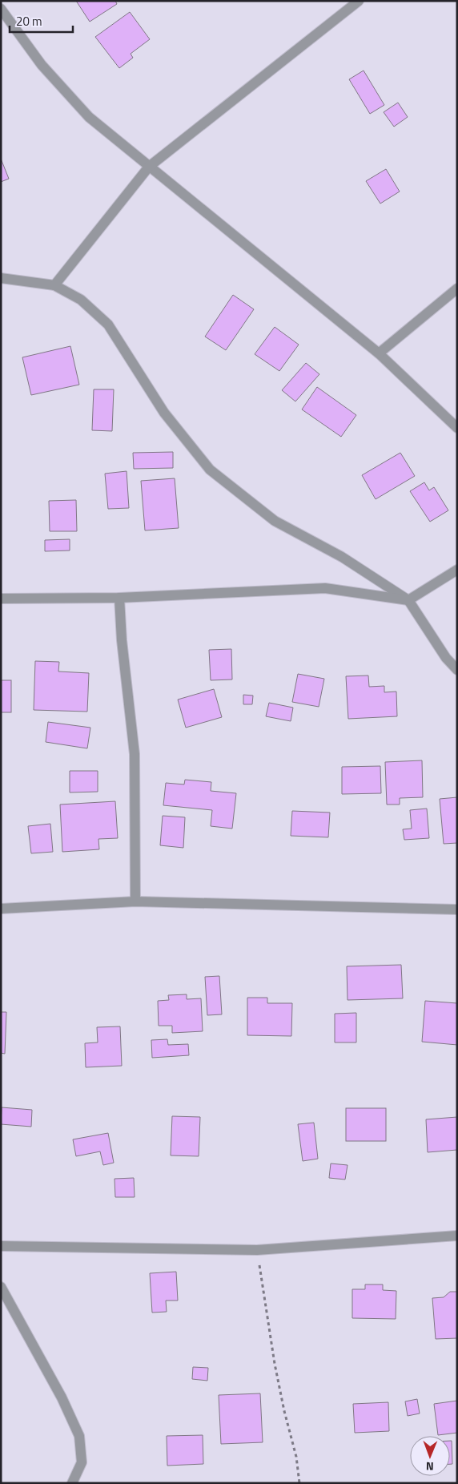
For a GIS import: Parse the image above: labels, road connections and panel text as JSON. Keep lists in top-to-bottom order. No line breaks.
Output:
{"scale_bar":"20 m","north":"bottom"}
